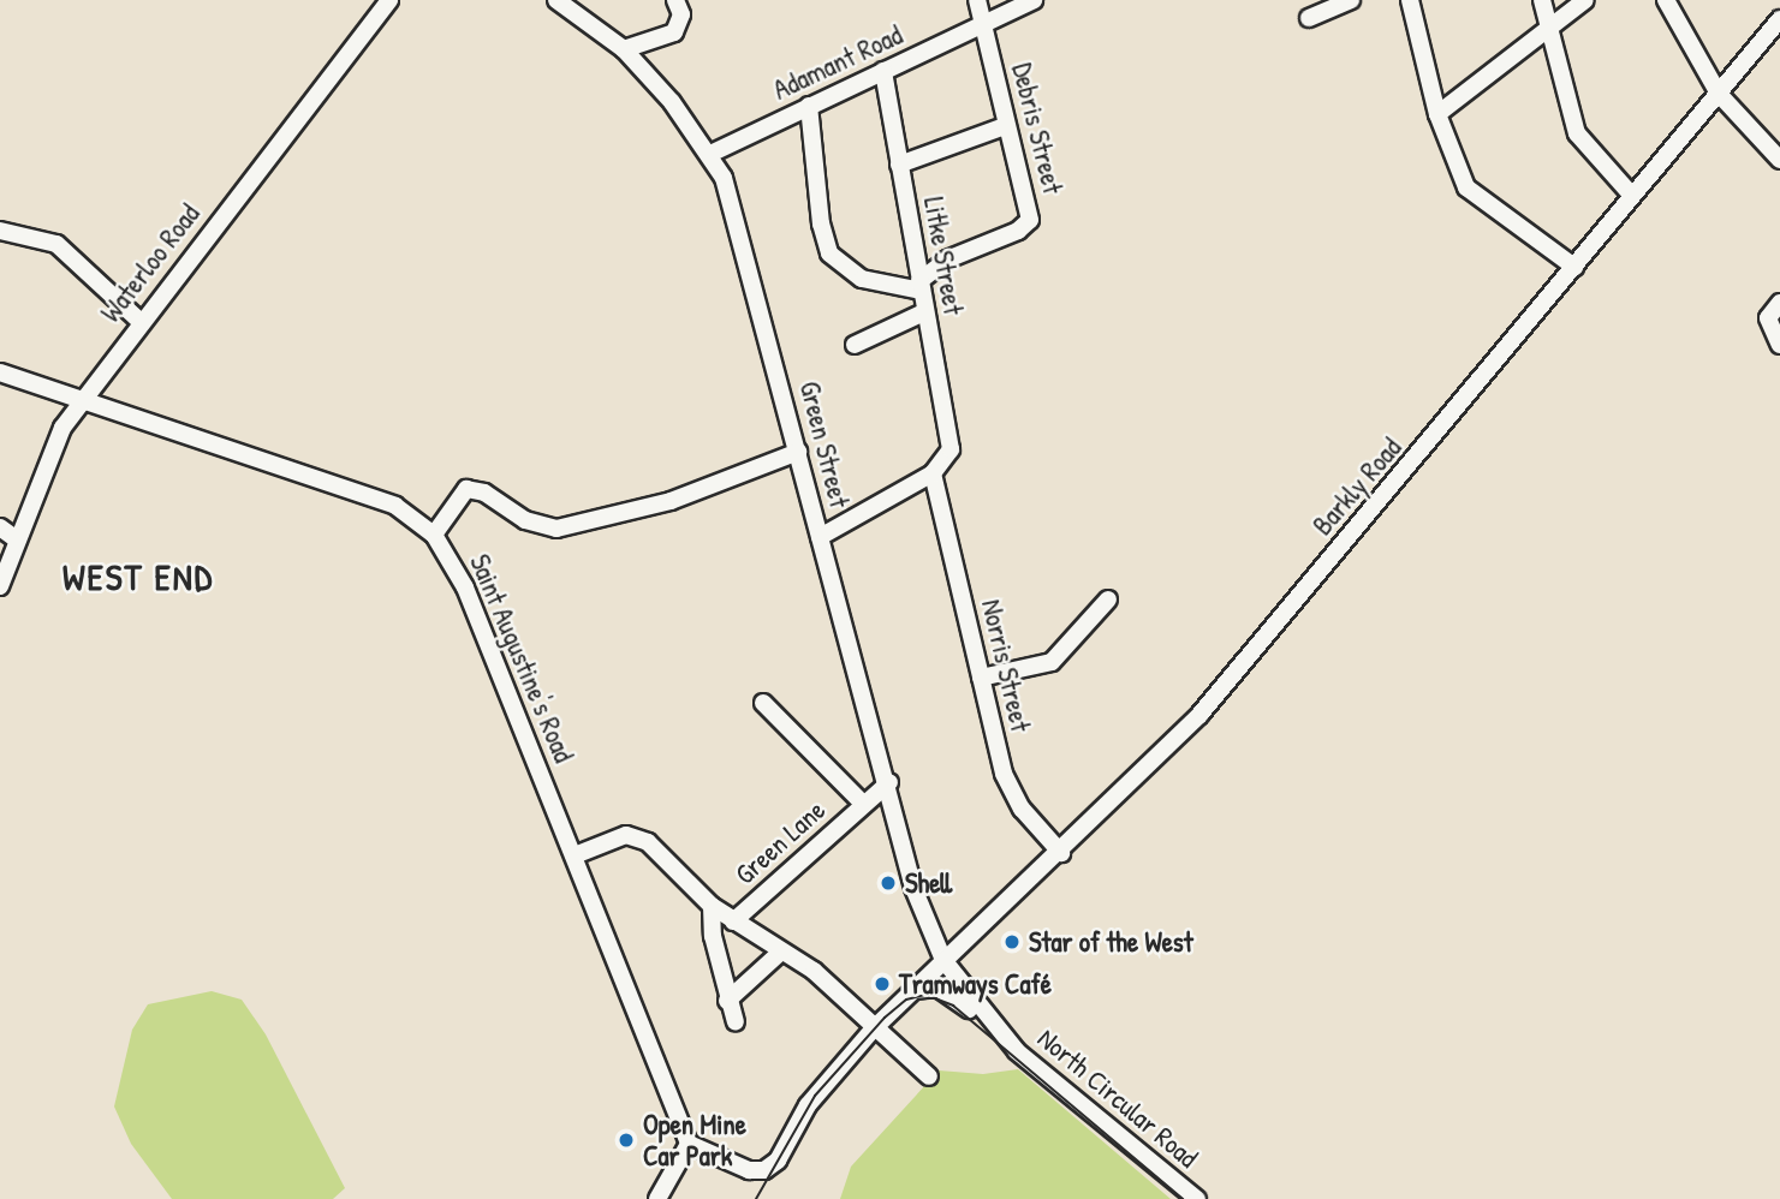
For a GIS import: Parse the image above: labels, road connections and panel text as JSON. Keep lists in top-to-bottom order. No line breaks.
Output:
{"streets":{"street":["Adamant Road","Debris Street","Litke Street","Waterloo Road","Green Street","Barkly Road","Saint Augustine's Road","Norris Street","Green Lane","North Circular Road"]},"crossings":[["Adamant Road","Debris Street"],["Adamant Road","Litke Street"],["Adamant Road","Green Street"],["Debris Street","Litke Street"],["Litke Street","Norris Street"],["Waterloo Road","Saint Augustine's Road"],["Green Street","Barkly Road"],["Green Street","Green Lane"],["Green Street","North Circular Road"],["Barkly Road","Saint Augustine's Road"],["Barkly Road","Norris Street"],["Barkly Road","North Circular Road"]],"districts":["WEST END"],"places":["Shell","Star of the West","Tramways Café","Open Mine Car Park"]}
